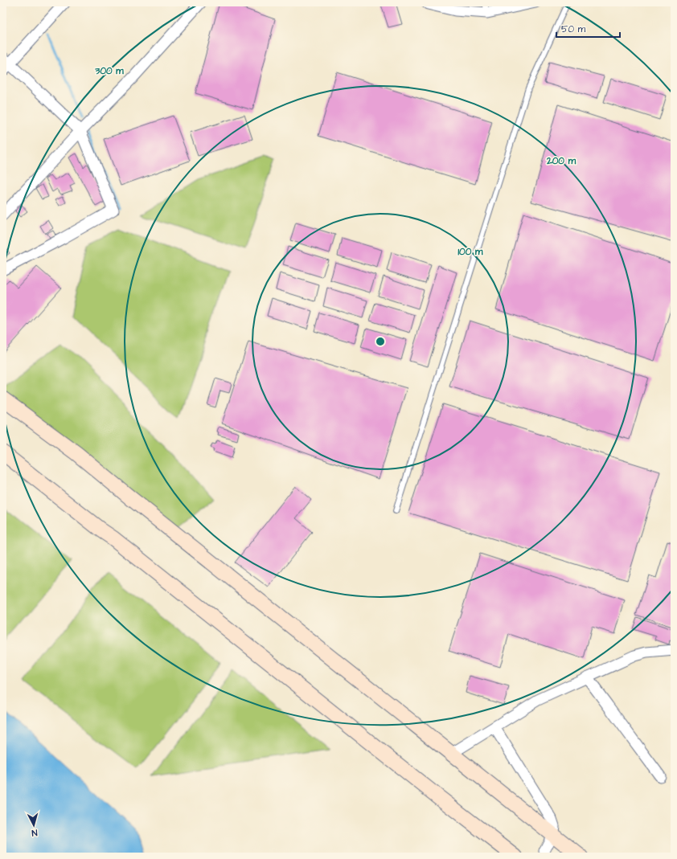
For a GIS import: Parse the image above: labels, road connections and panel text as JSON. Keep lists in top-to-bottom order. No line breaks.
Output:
{"scale_bar":"50 m","north":"bottom","rings":["300 m","200 m","100 m"]}
